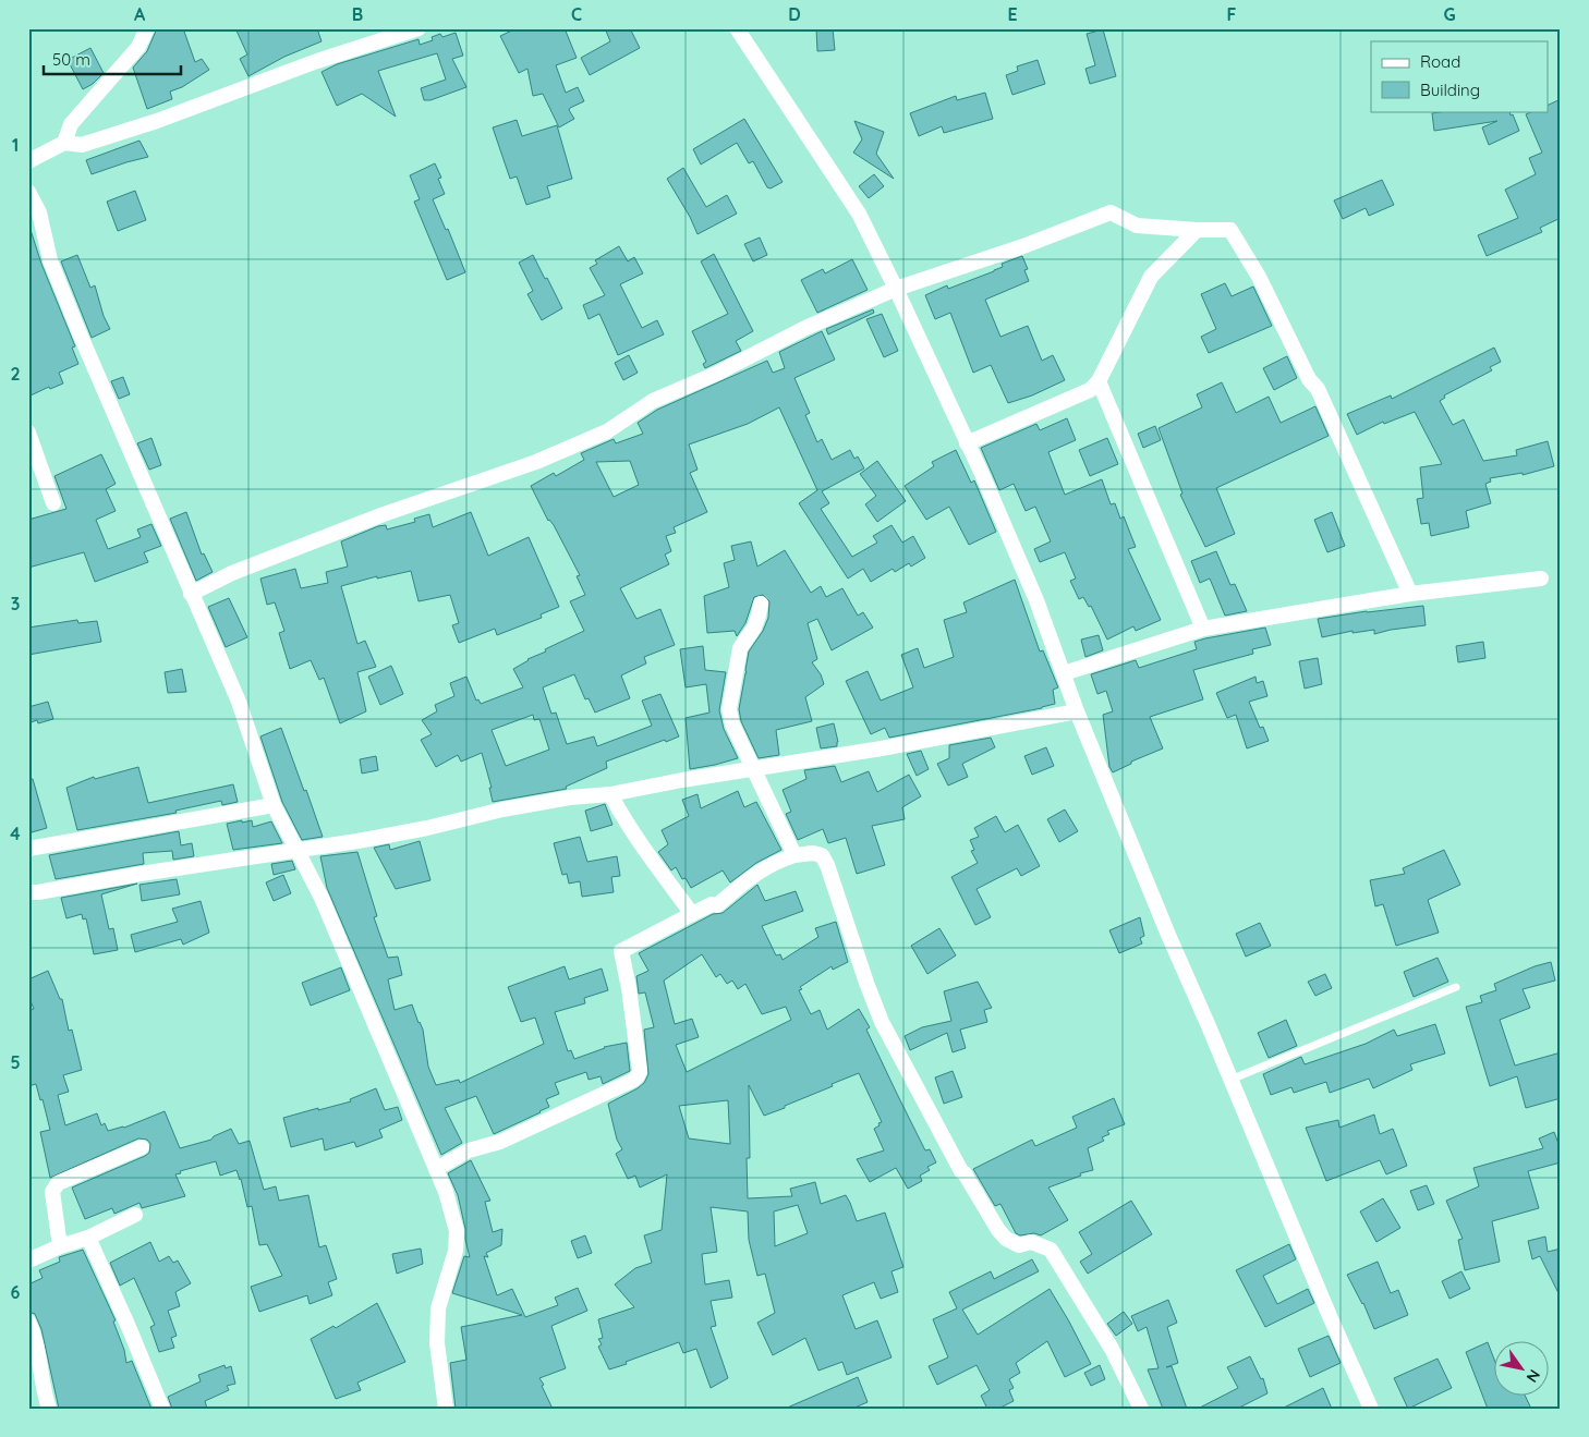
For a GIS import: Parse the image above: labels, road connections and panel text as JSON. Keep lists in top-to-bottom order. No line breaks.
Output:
{"legend":["Road","Building"],"scale_bar":"50 m","north":"bottom right","grid":{"columns":["A","B","C","D","E","F","G"],"rows":["1","2","3","4","5","6"]}}
